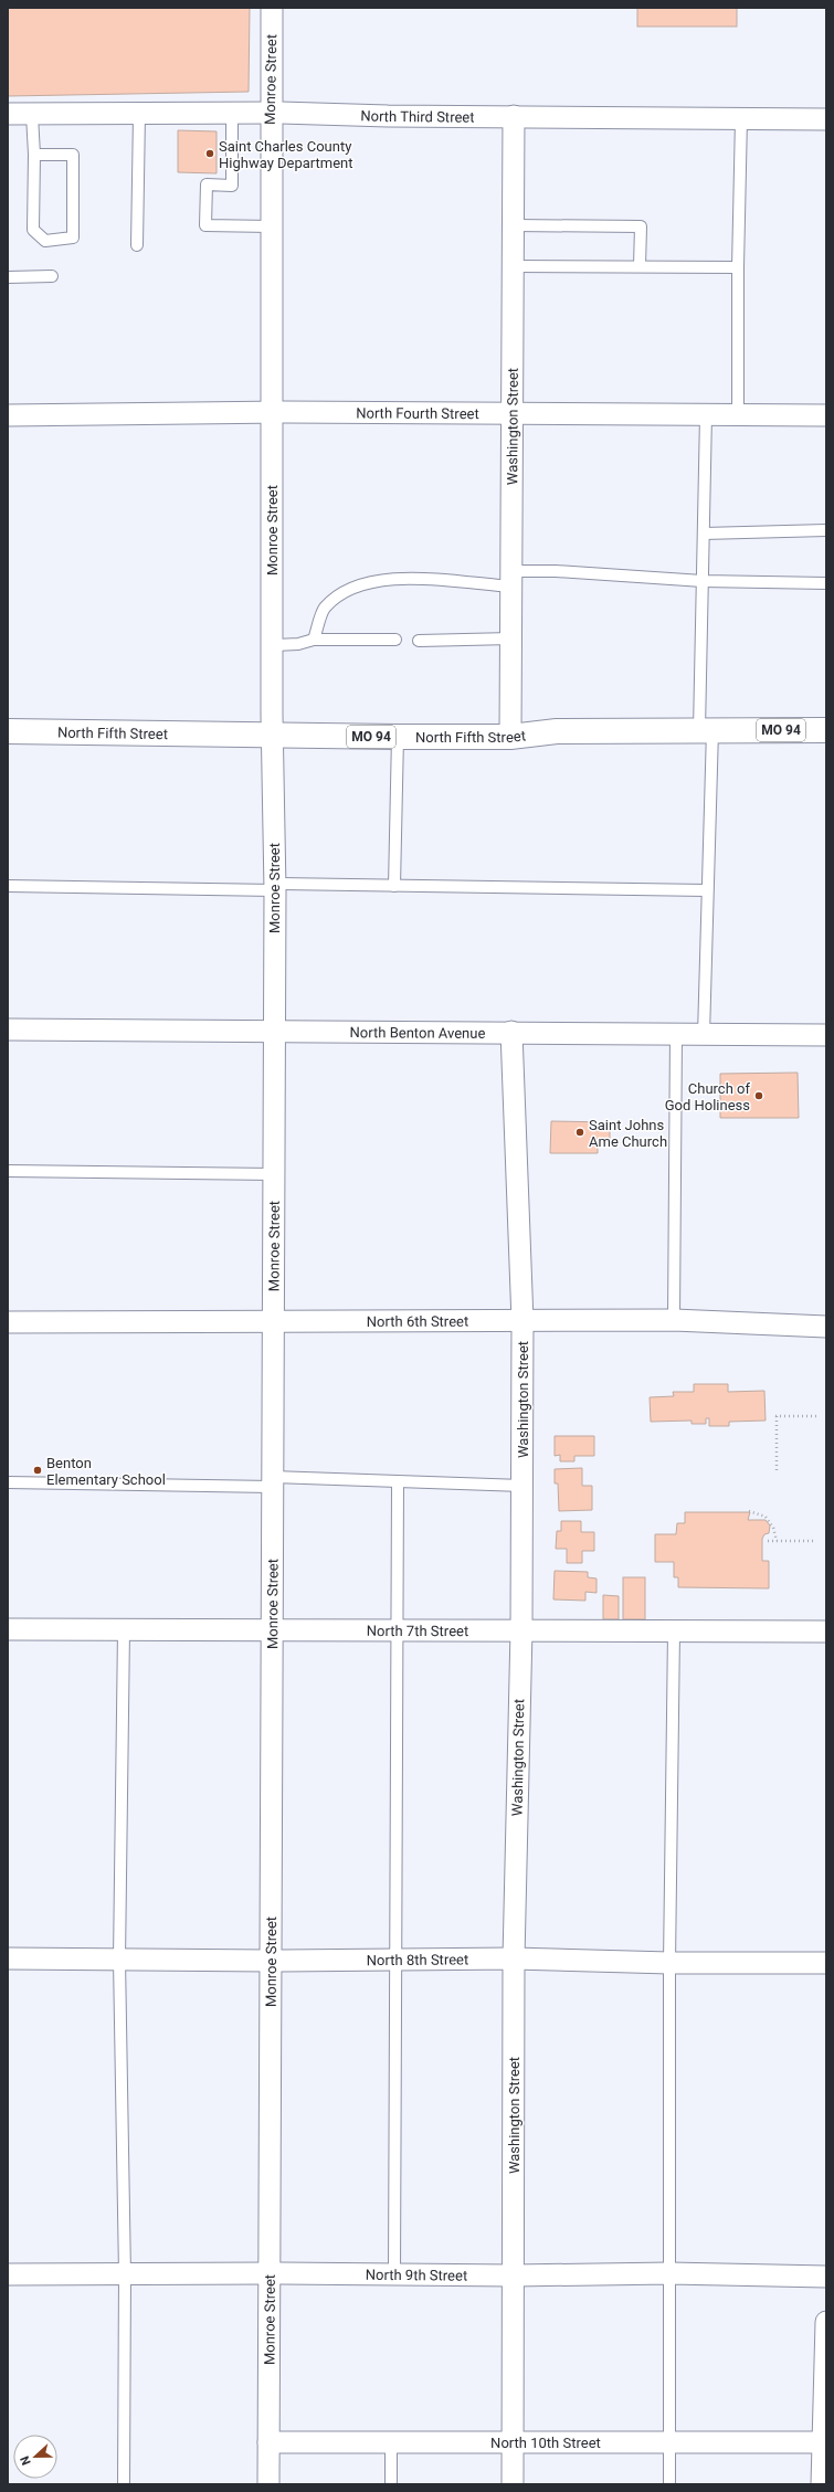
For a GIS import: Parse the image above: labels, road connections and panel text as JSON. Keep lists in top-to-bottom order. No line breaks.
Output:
{"streets":{"main road":["MO 94","North Fifth Street"],"street":["Monroe Street","North Third Street","North Fourth Street","Washington Street","North Benton Avenue","North 6th Street","North 7th Street","North 8th Street","North 9th Street","North 10th Street"]},"crossings":[["Monroe Street","North Third Street"],["Monroe Street","North Fourth Street"],["Monroe Street","North Fifth Street"],["Monroe Street","North Benton Avenue"],["Monroe Street","North 6th Street"],["Monroe Street","North 7th Street"],["Monroe Street","North 8th Street"],["Monroe Street","North 9th Street"],["Monroe Street","North 10th Street"],["North Third Street","Washington Street"],["North Fourth Street","Washington Street"],["Washington Street","North Fifth Street"],["Washington Street","North Benton Avenue"],["Washington Street","North 6th Street"],["Washington Street","North 7th Street"],["Washington Street","North 8th Street"],["Washington Street","North 9th Street"],["Washington Street","North 10th Street"]],"places":["Saint Charles County Highway Department","Church of God Holiness","Saint Johns Ame Church","Benton Elementary School"],"north":"left"}
